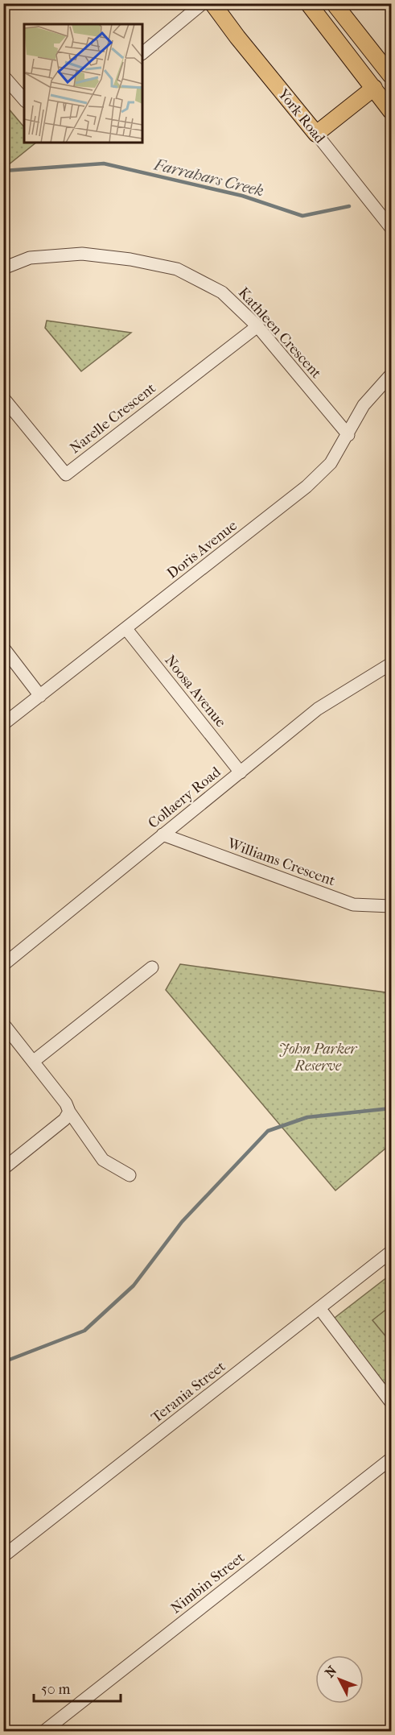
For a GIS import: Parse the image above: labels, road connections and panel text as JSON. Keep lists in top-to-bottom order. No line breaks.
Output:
{"streets":{"main road":["York Road"],"street":["Kathleen Crescent","Narelle Crescent","Doris Avenue","Noosa Avenue","Collaery Road","Williams Crescent","Terania Street","Nimbin Street"]},"crossings":[["Kathleen Crescent","Narelle Crescent"],["Kathleen Crescent","Doris Avenue"],["Doris Avenue","Noosa Avenue"],["Noosa Avenue","Collaery Road"],["Collaery Road","Williams Crescent"]],"water":["Farrahars Creek"],"parks":["John Parker Reserve"],"scale_bar":"50 m","north":"top left"}
